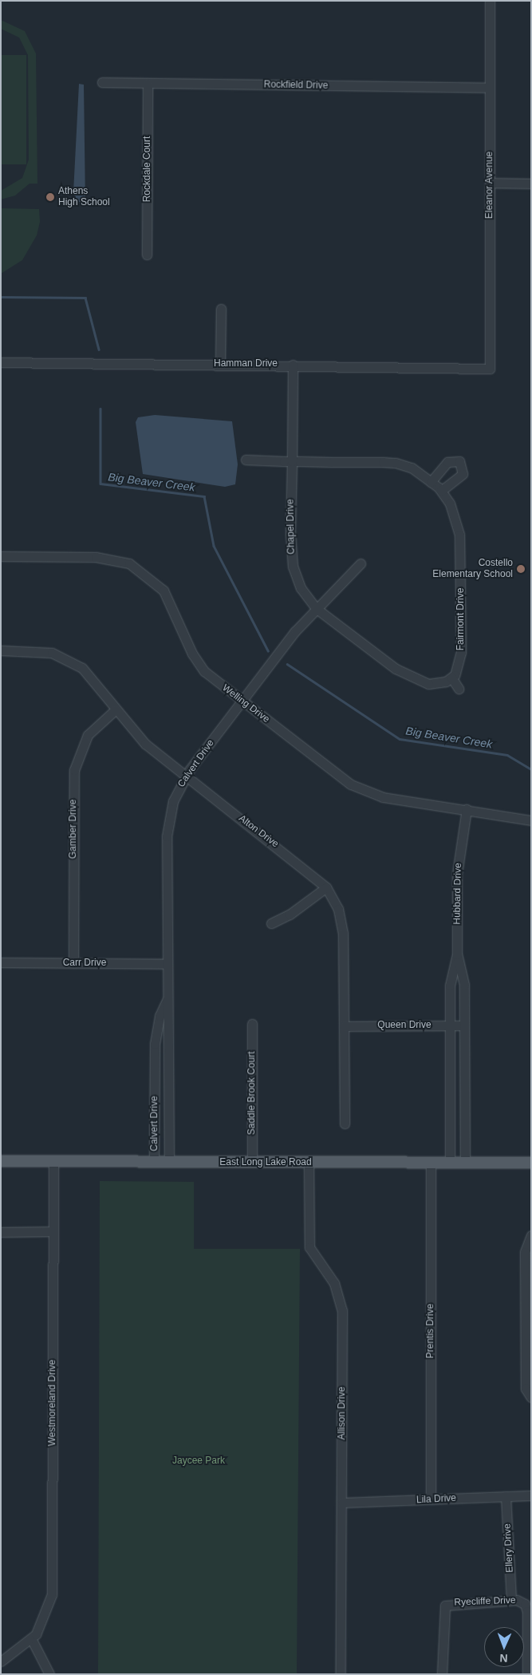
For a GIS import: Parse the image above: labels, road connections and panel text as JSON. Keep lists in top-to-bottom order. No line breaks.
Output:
{"streets":{"main road":["East Long Lake Road"],"street":["Rockfield Drive","Rockdale Court","Eleanor Avenue","Hamman Drive","Chapel Drive","Fairmont Drive","Welling Drive","Calvert Drive","Gamber Drive","Alton Drive","Hubbard Drive","Carr Drive","Queen Drive","Saddle Brook Court","Prentis Drive","Westmoreland Drive","Allison Drive","Lila Drive","Ellery Drive","Ryecliffe Drive"]},"crossings":[["Rockfield Drive","Rockdale Court"],["Rockfield Drive","Eleanor Avenue"],["Eleanor Avenue","Hamman Drive"],["Hamman Drive","Chapel Drive"],["Chapel Drive","Fairmont Drive"],["Chapel Drive","Calvert Drive"],["Welling Drive","Calvert Drive"],["Welling Drive","Hubbard Drive"],["Calvert Drive","Alton Drive"],["Calvert Drive","Carr Drive"],["Calvert Drive","East Long Lake Road"],["Gamber Drive","Alton Drive"],["Gamber Drive","Carr Drive"],["Alton Drive","Queen Drive"],["Hubbard Drive","Queen Drive"],["Hubbard Drive","East Long Lake Road"],["Saddle Brook Court","East Long Lake Road"],["East Long Lake Road","Prentis Drive"],["East Long Lake Road","Westmoreland Drive"],["East Long Lake Road","Allison Drive"],["Prentis Drive","Lila Drive"],["Allison Drive","Lila Drive"],["Lila Drive","Ellery Drive"],["Ellery Drive","Ryecliffe Drive"]],"water":["Big Beaver Creek"],"parks":["Jaycee Park"],"places":["Athens High School","Costello Elementary School"],"north":"bottom"}
